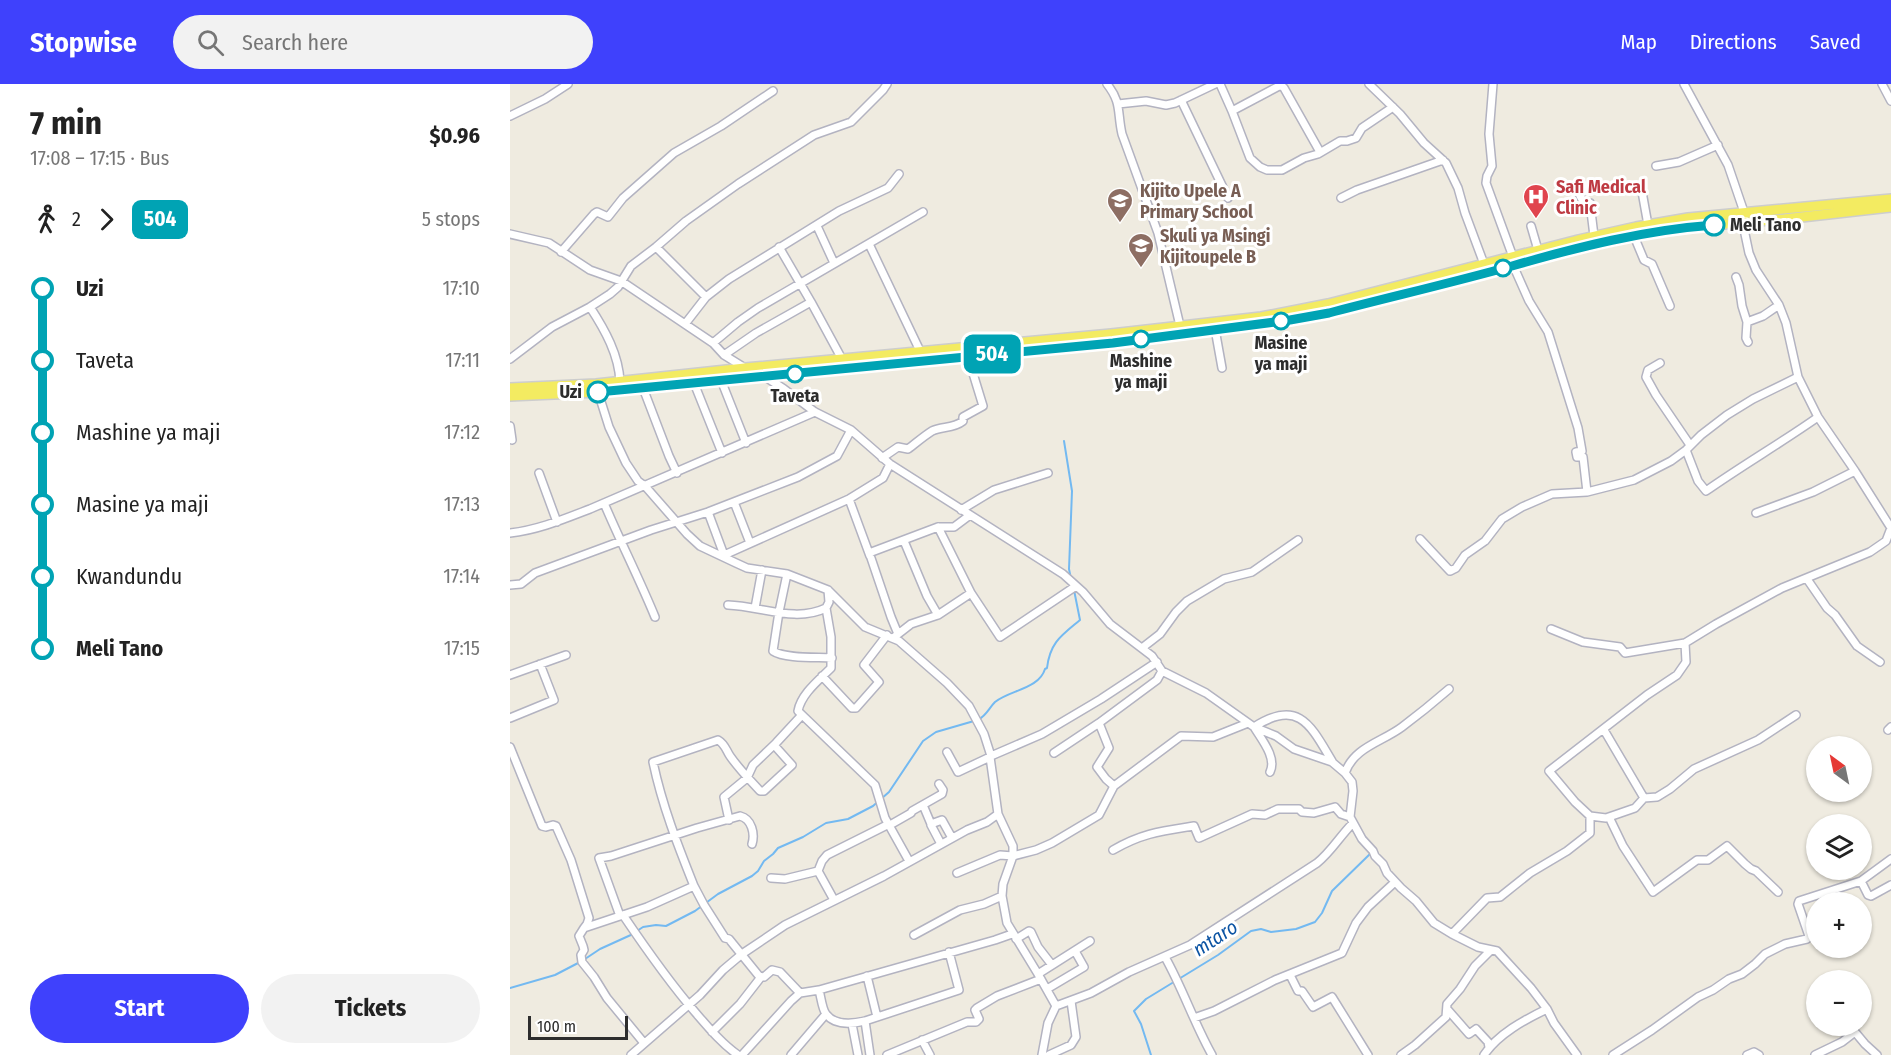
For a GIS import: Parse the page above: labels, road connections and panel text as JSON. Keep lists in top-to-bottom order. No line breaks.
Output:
{"water":["mtaro"],"places":{"hospital":["Safi Medical Clinic"],"school or university":["Kijito Upele A Primary School","Skuli ya Msingi Kijitoupele B"],"other":["Meli Tano","Masine ya maji","Mashine ya maji","Taveta","Uzi"]},"lines":["bus line 504"],"scale_bar":"100 m","north":"top left","page":{"header":"Stopwise","search":"Search here","nav":["Map","Directions","Saved"],"heading":["7 min","17:08 – 17:15 · Bus","$0.96"],"on_map":"504","legs":["2","504","5 stops"],"list":[{"name":"Uzi","value":"17:10"},{"name":"Taveta","value":"17:11"},{"name":"Mashine ya maji","value":"17:12"},{"name":"Masine ya maji","value":"17:13"},{"name":"Kwandundu","value":"17:14"},{"name":"Meli Tano","value":"17:15"}],"map_buttons":["+","−"],"buttons":["Start","Tickets"],"scale":"100 m"}}
